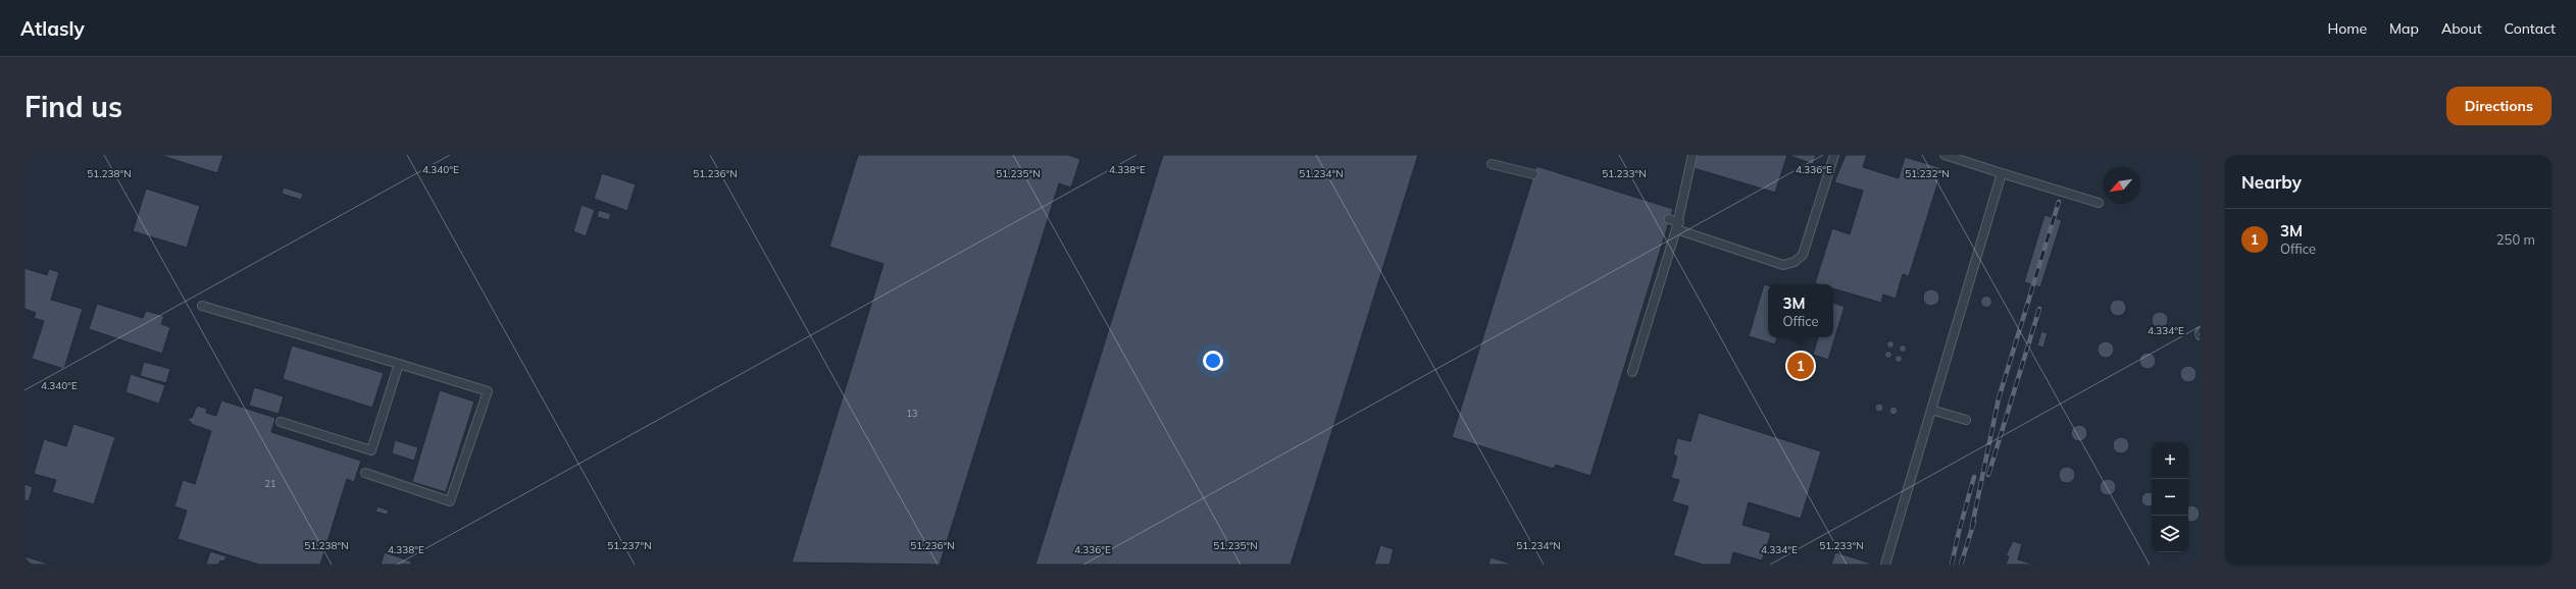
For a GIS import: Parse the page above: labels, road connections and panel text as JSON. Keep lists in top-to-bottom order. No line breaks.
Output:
{"house_numbers":["13","21"],"north":"bottom left","page":{"header":"Atlasly","nav":["Home","Map","About","Contact"],"buttons":"Directions","title":"Find us","heading":"Nearby","list":[{"mark":"1","name":"3M","note":"Office","value":"250 m"}],"popup":["3M","Office"],"pins":"1","map_buttons":["+","−"]},"coordinates":["4.338°E","4.336°E","4.340°E","51.238°N","51.236°N","51.234°N","51.233°N","51.232°N","51.235°N","4.334°E","51.237°N"]}
